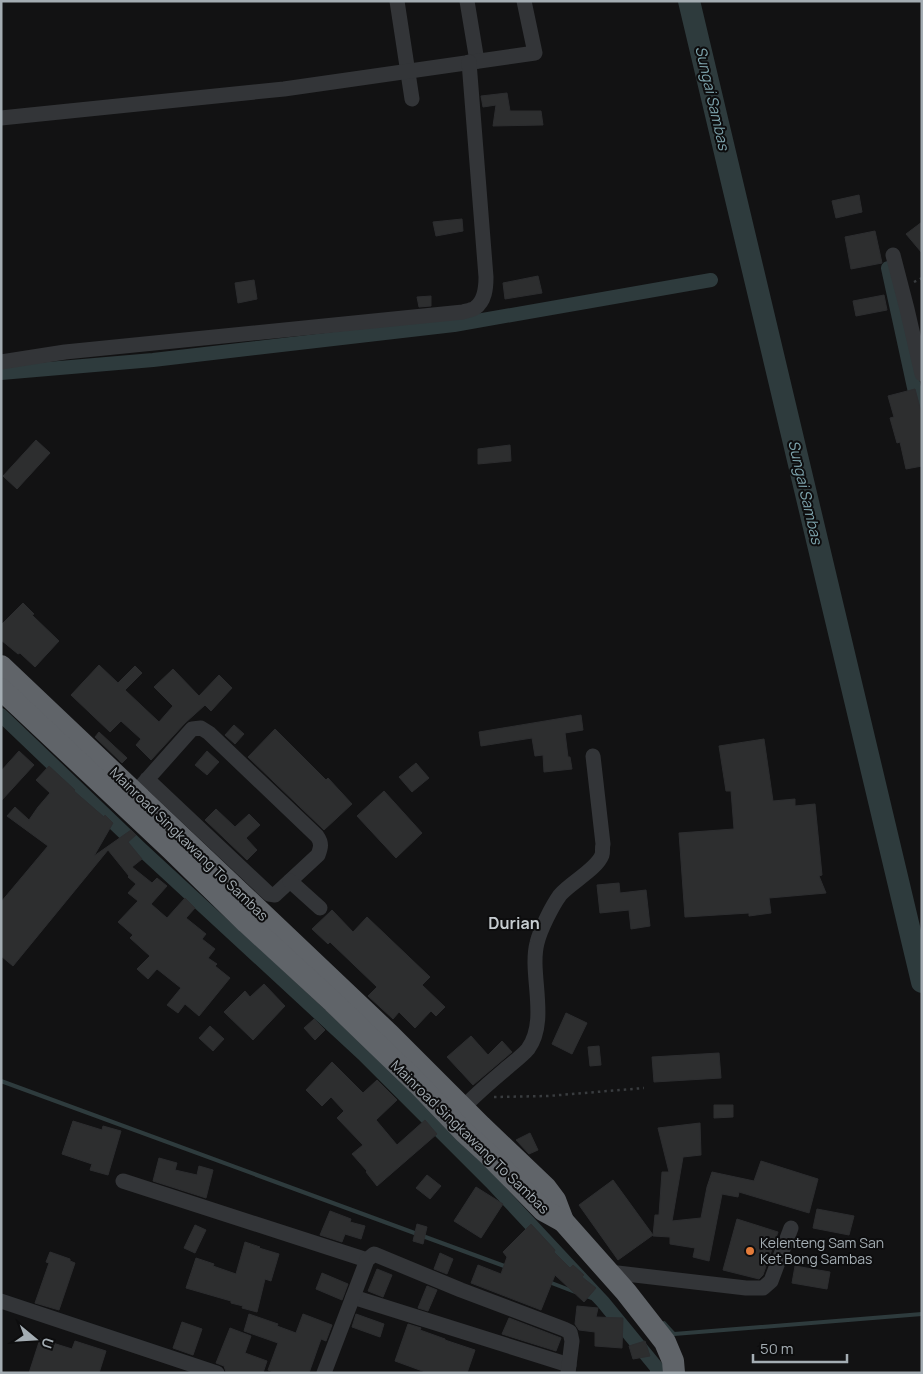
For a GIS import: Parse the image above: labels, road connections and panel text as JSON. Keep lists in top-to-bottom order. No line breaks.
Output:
{"streets":{"highway":["Mainroad Singkawang To Sambas"]},"districts":["Durian"],"water":["Sungai Sambas"],"places":["Kelenteng Sam San Ket Bong Sambas"],"scale_bar":"50 m","north":"right"}
